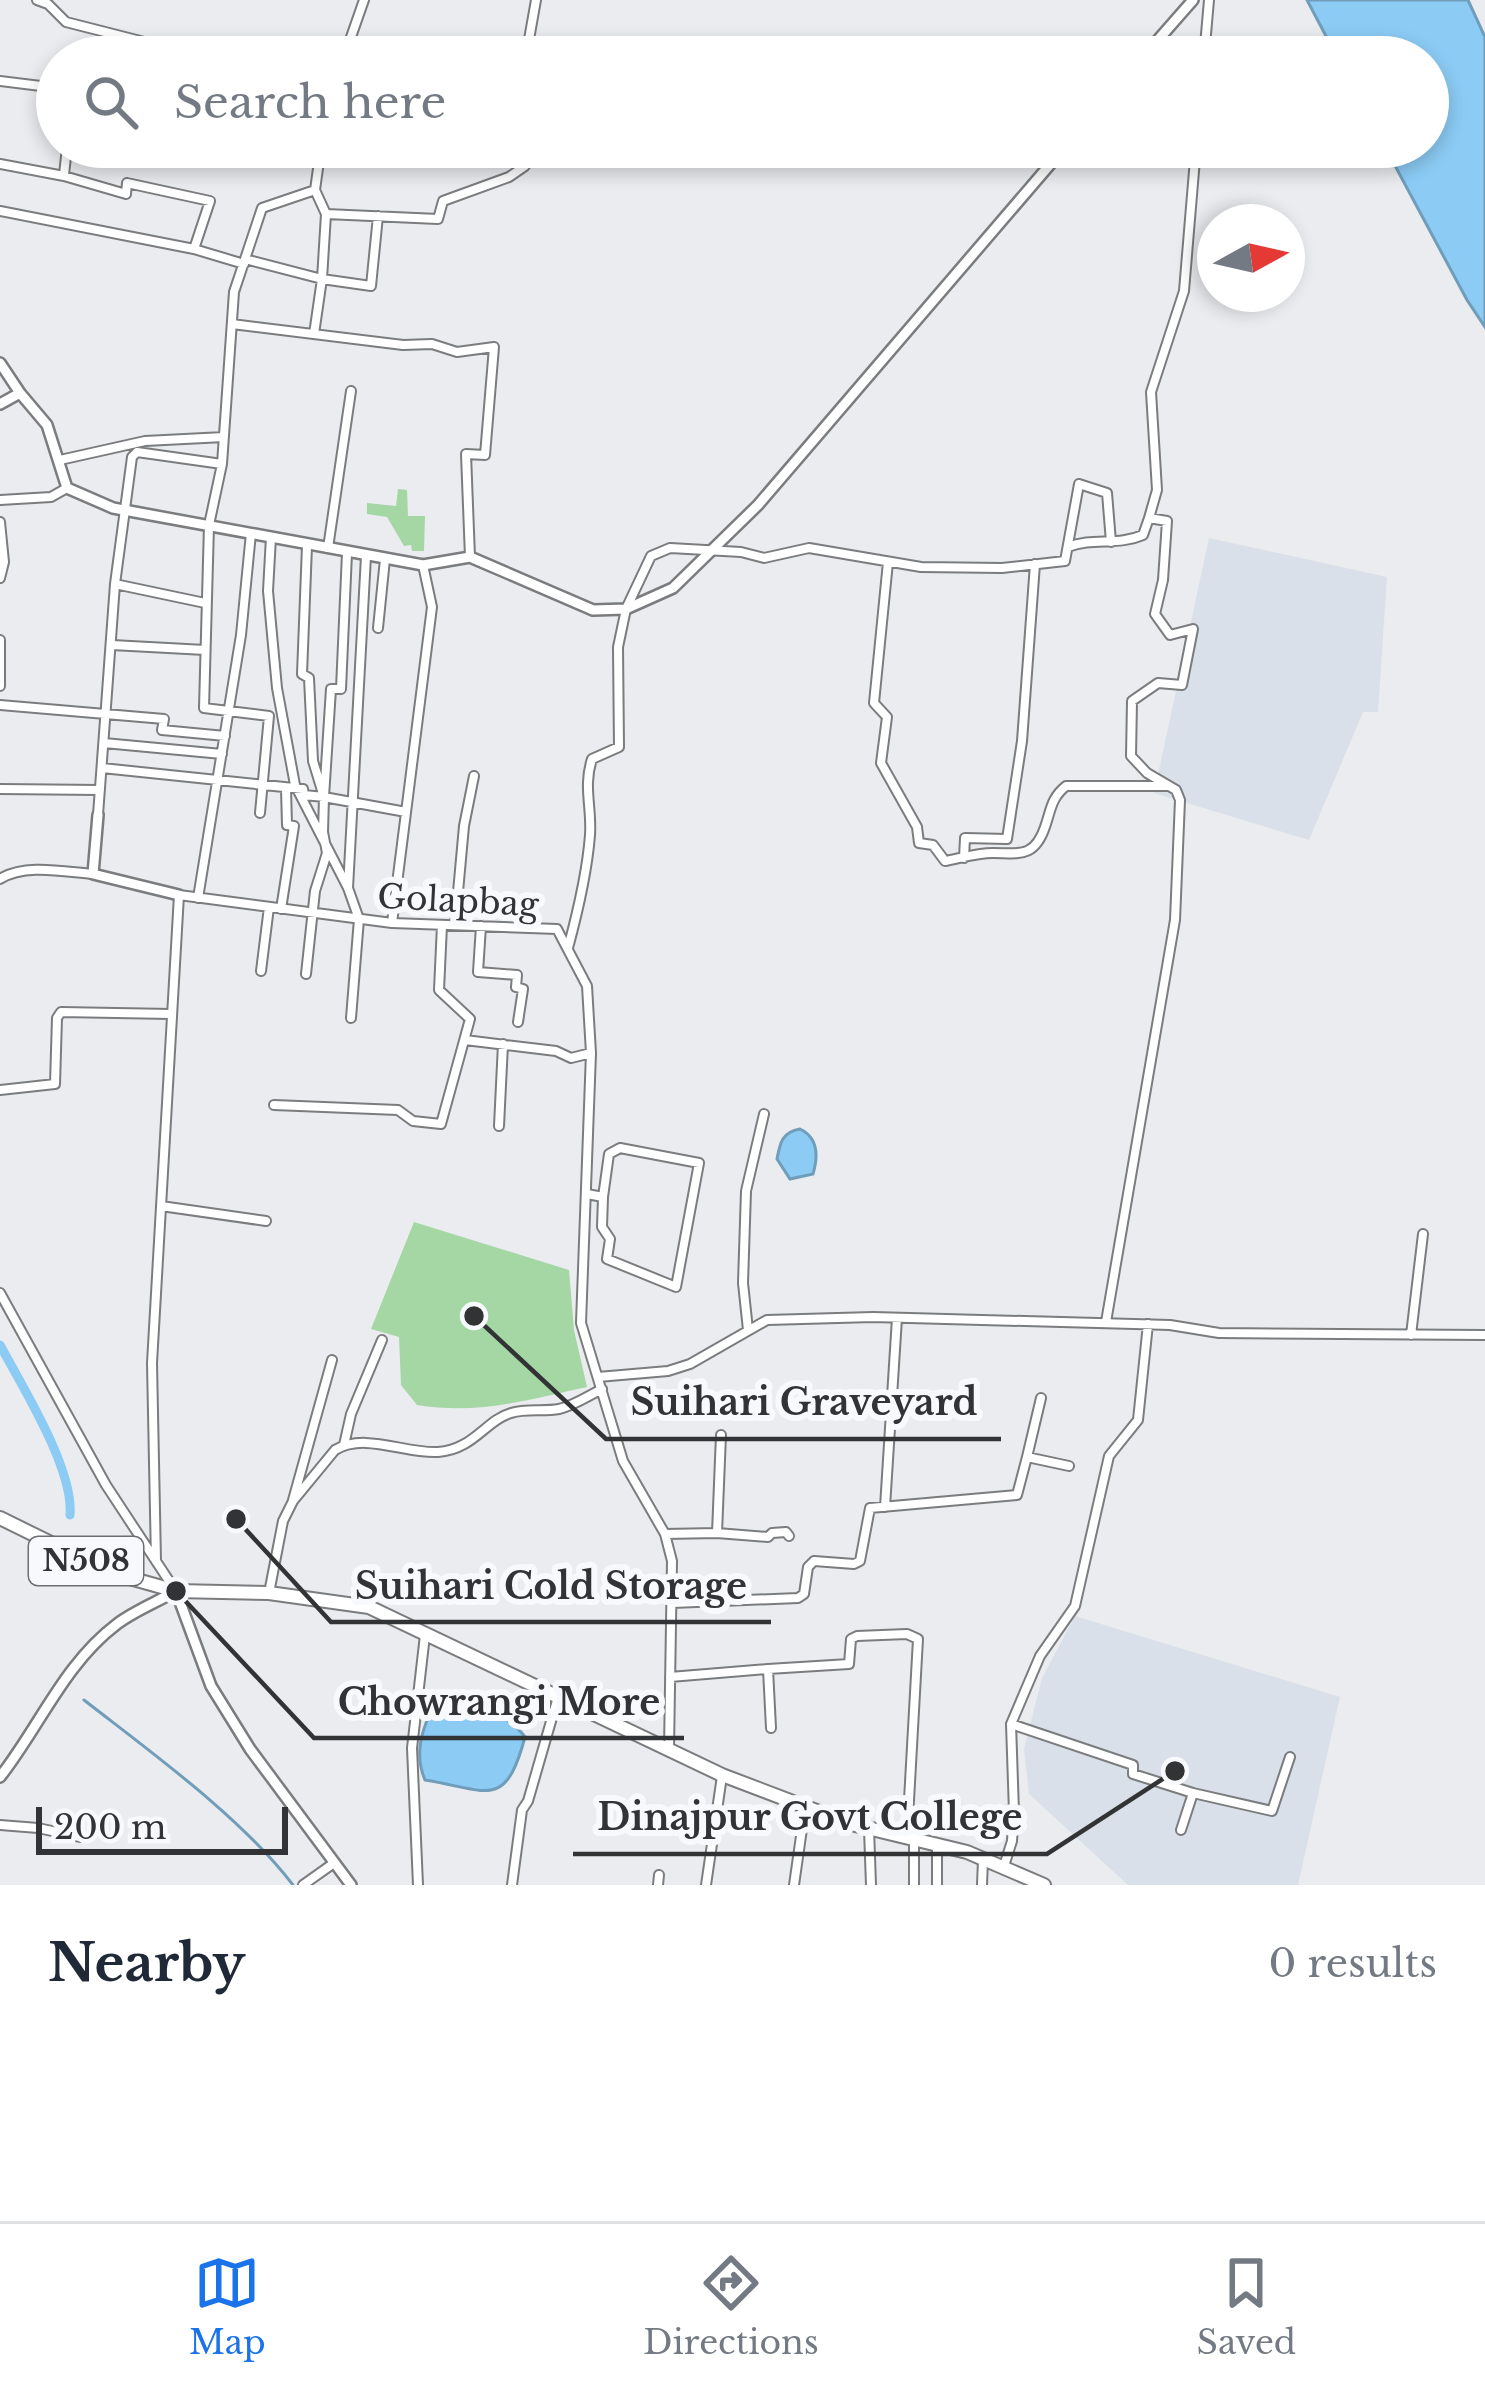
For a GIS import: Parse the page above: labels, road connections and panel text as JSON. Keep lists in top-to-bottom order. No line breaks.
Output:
{"streets":{"highway":["N508"],"street":["Golapbag"]},"crossings":[["Golapbag","N508"]],"places":["Suihari Graveyard","Suihari Cold Storage","Chowrangi More","Dinajpur Govt College"],"scale_bar":"200 m","north":"right","page":{"search":"Search here","scale":"200 m","heading":["Nearby","0 results"],"nav":["Map","Directions","Saved"]}}
